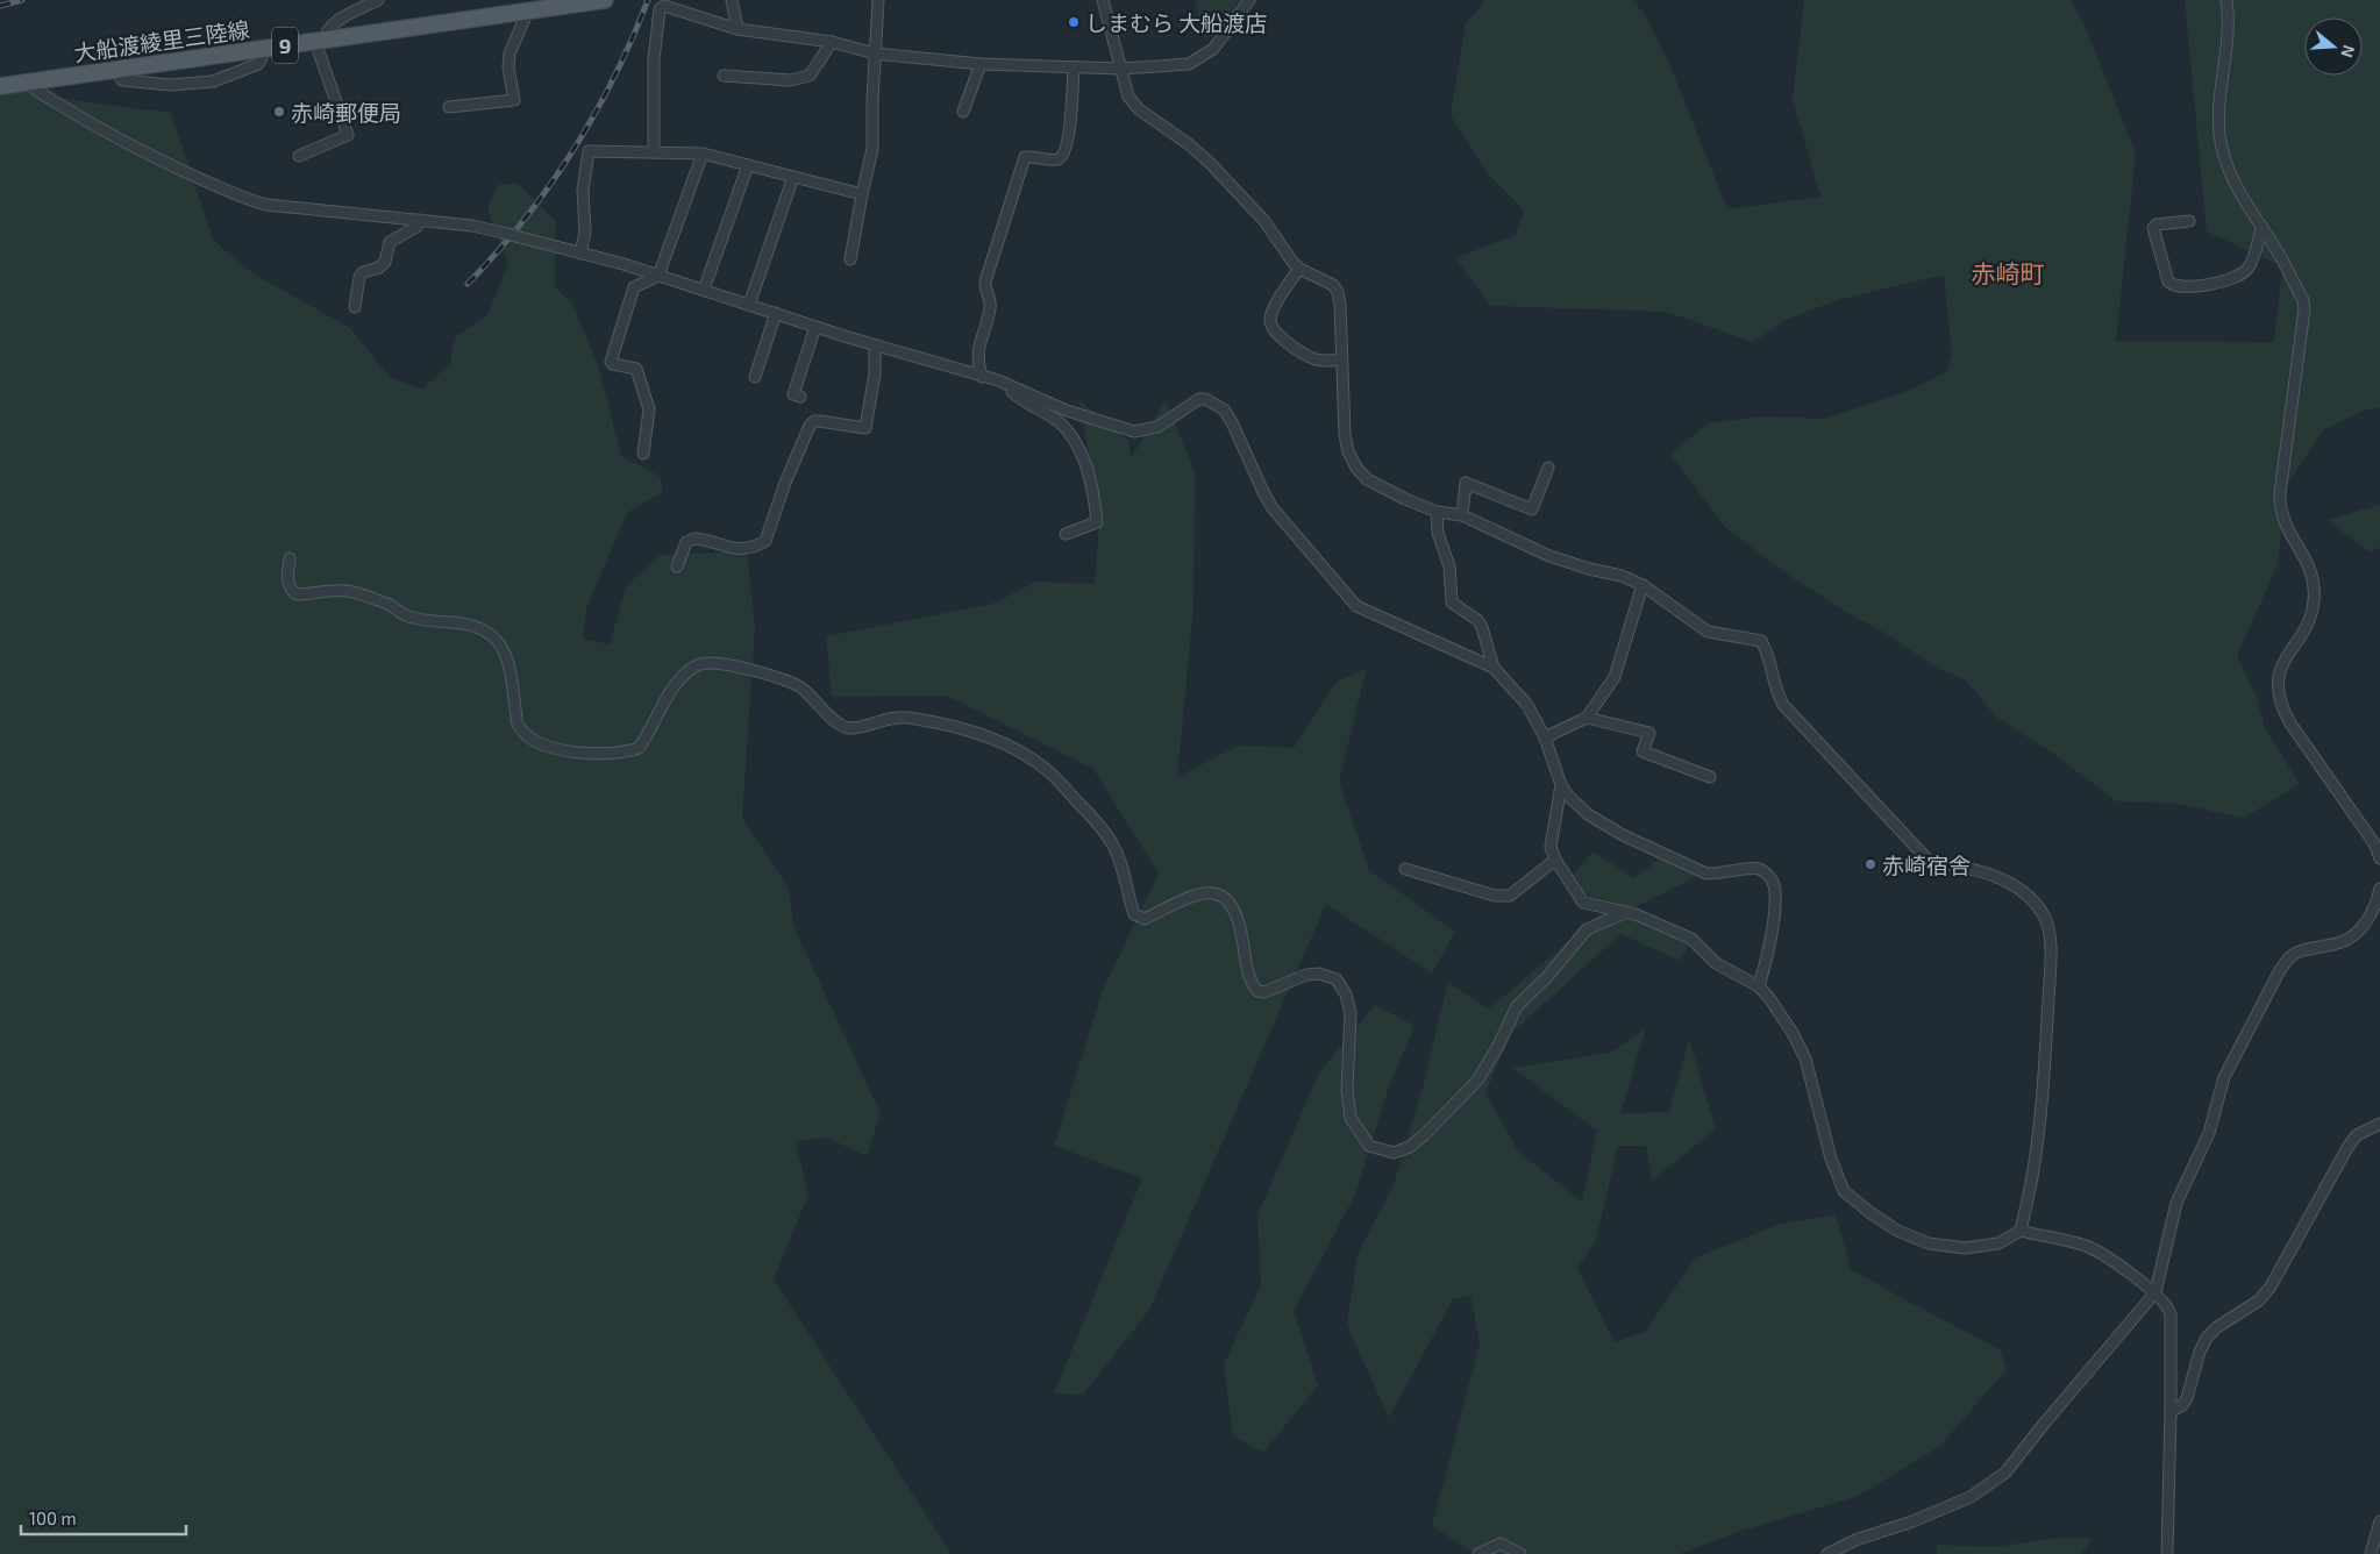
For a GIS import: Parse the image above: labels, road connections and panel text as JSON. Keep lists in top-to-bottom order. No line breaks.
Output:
{"streets":{"main road":["大船渡綾里三陸線","9"]},"districts":["赤崎町"],"places":["しまむら 大船渡店","赤崎郵便局","赤崎宿舎"],"scale_bar":"100 m","north":"right"}
